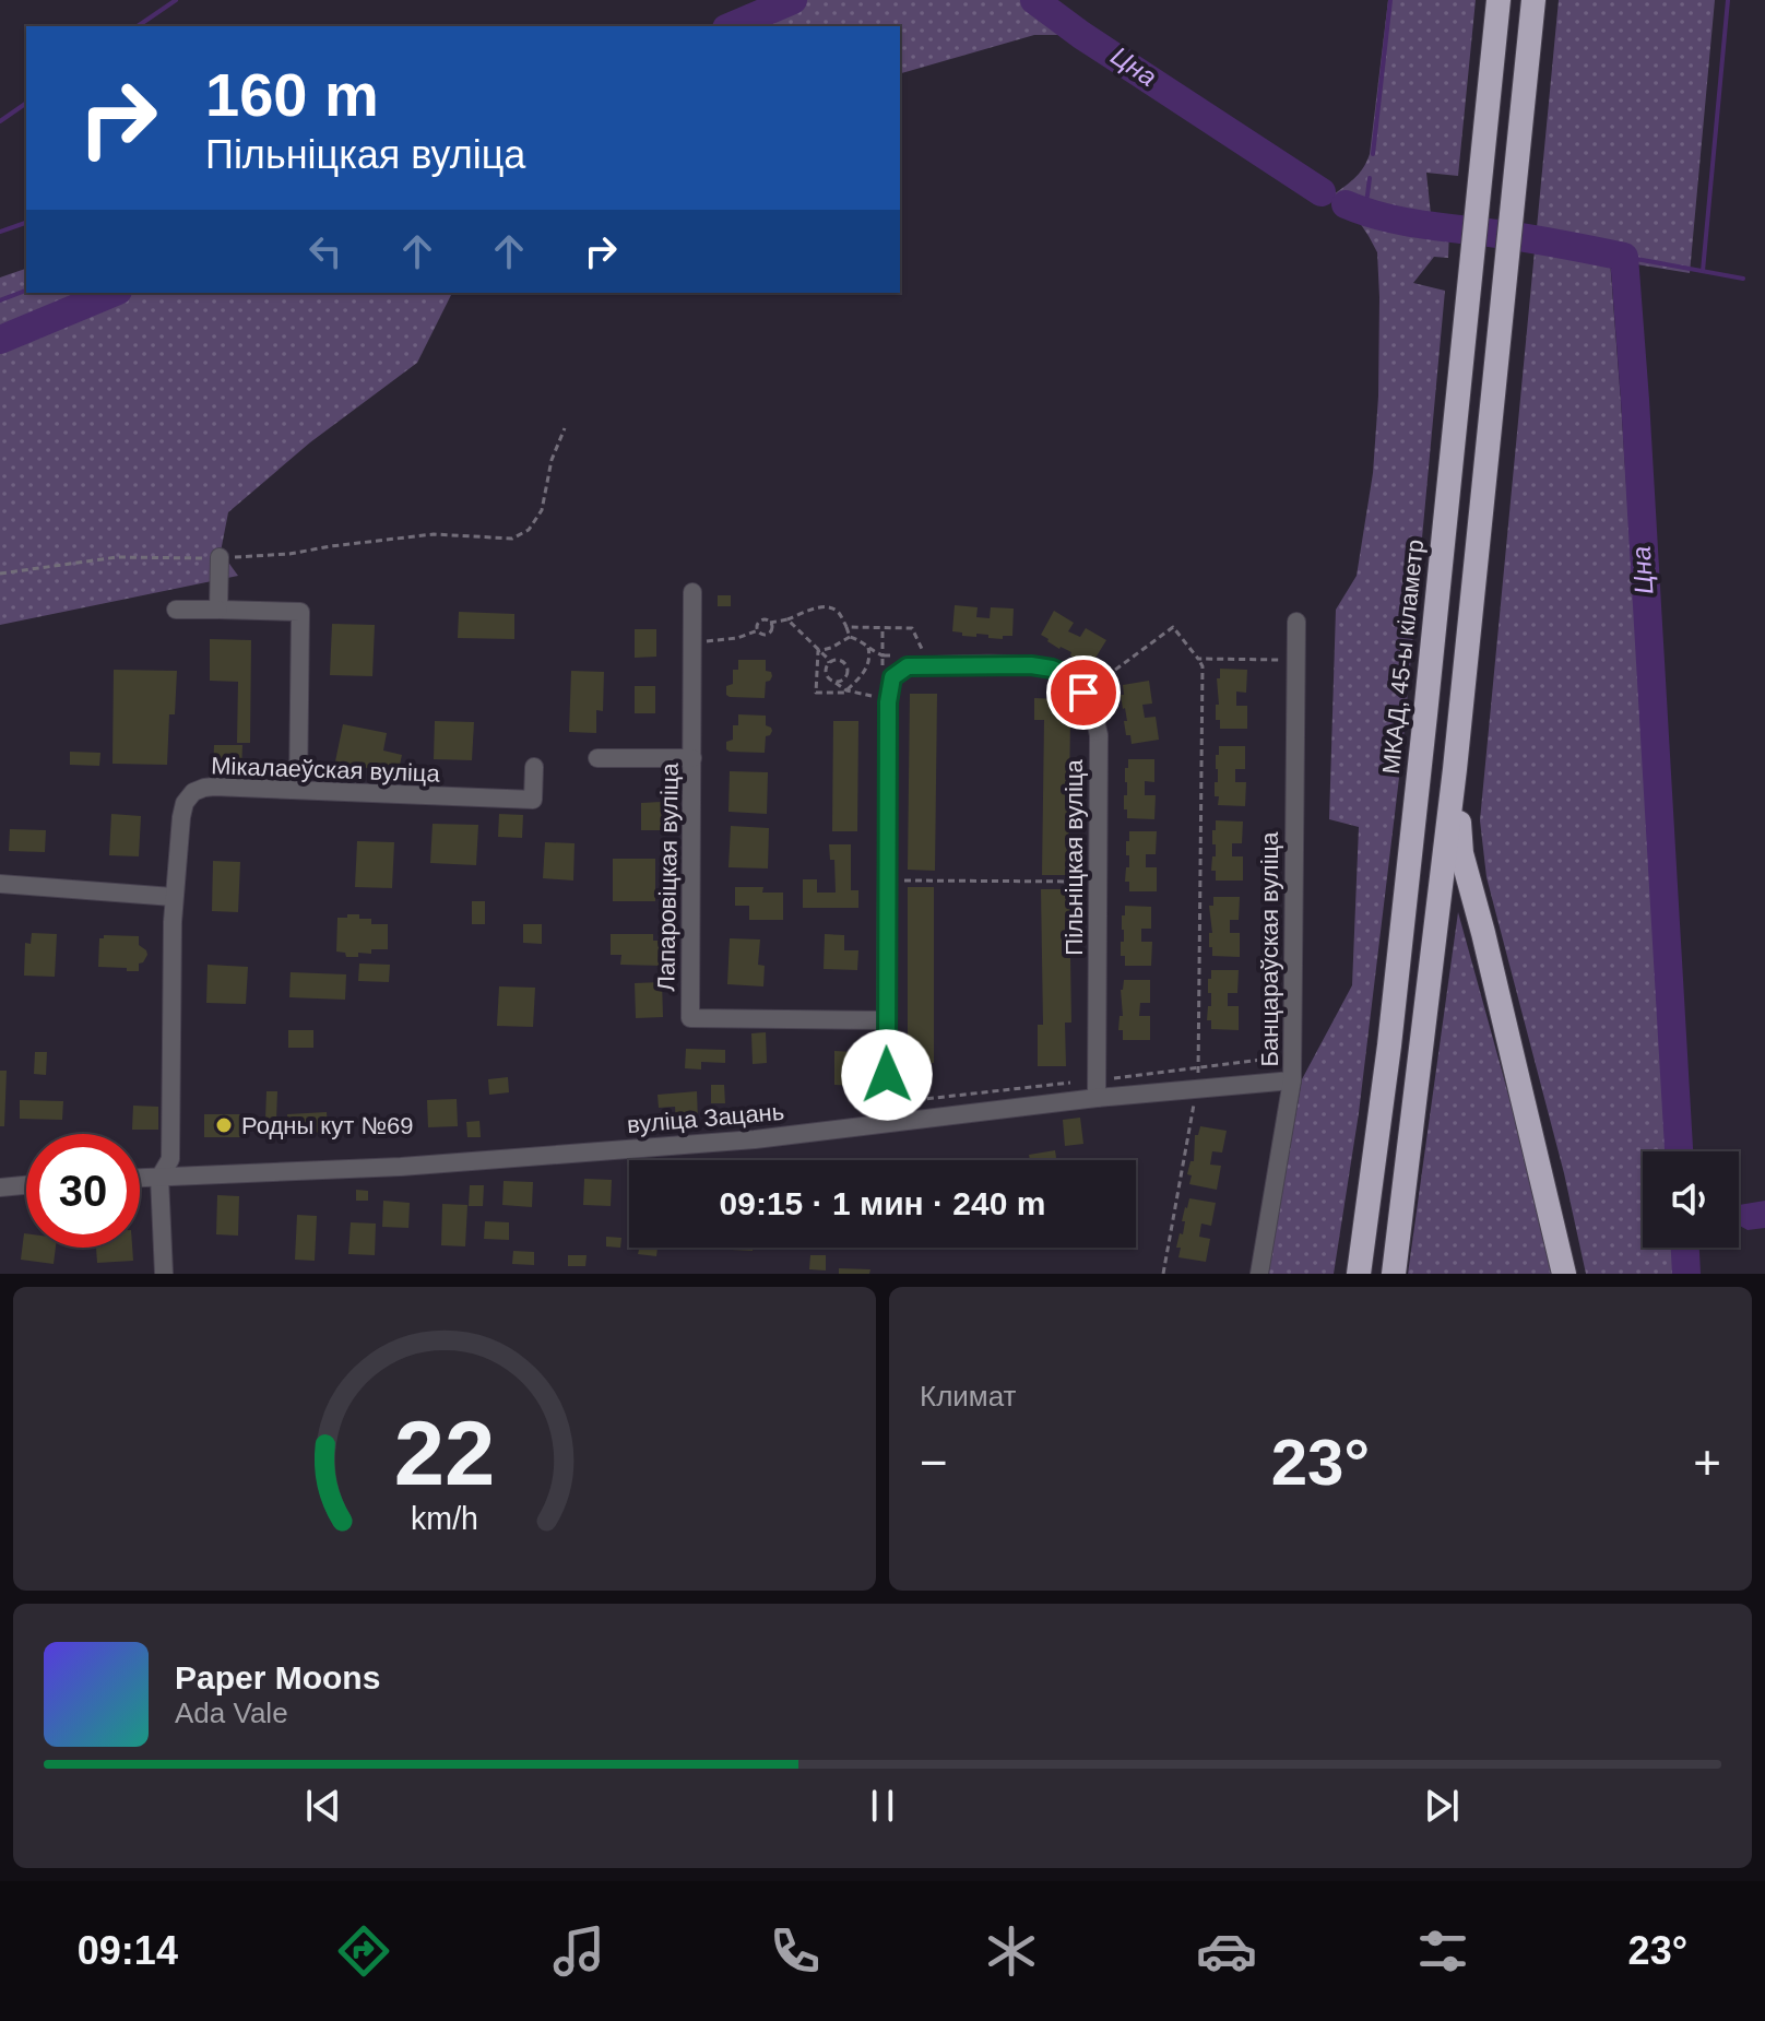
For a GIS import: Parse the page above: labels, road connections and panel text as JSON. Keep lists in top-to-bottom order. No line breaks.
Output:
{"streets":{"highway":["МКАД, 45-ы кіламетр"],"street":["Мікалаеўская вуліца","Пільніцкая вуліца","Лапаровіцкая вуліца","Банцараўская вуліца","вуліца Зацань"]},"crossings":[["Мікалаеўская вуліца","вуліца Зацань"],["Пільніцкая вуліца","вуліца Зацань"],["Банцараўская вуліца","вуліца Зацань"]],"water":["Цна"],"places":["Родны кут №69"],"page":{"turn":["160 m","Пільніцкая вуліца"],"limit":"30","trip":"09:15 · 1 мин · 240 m","tile":"Климат","heat":["−","23°","+"],"song":["Paper Moons","Ada Vale"],"tabs":["09:14","23°"],"gauge":["22","km/h"]}}
